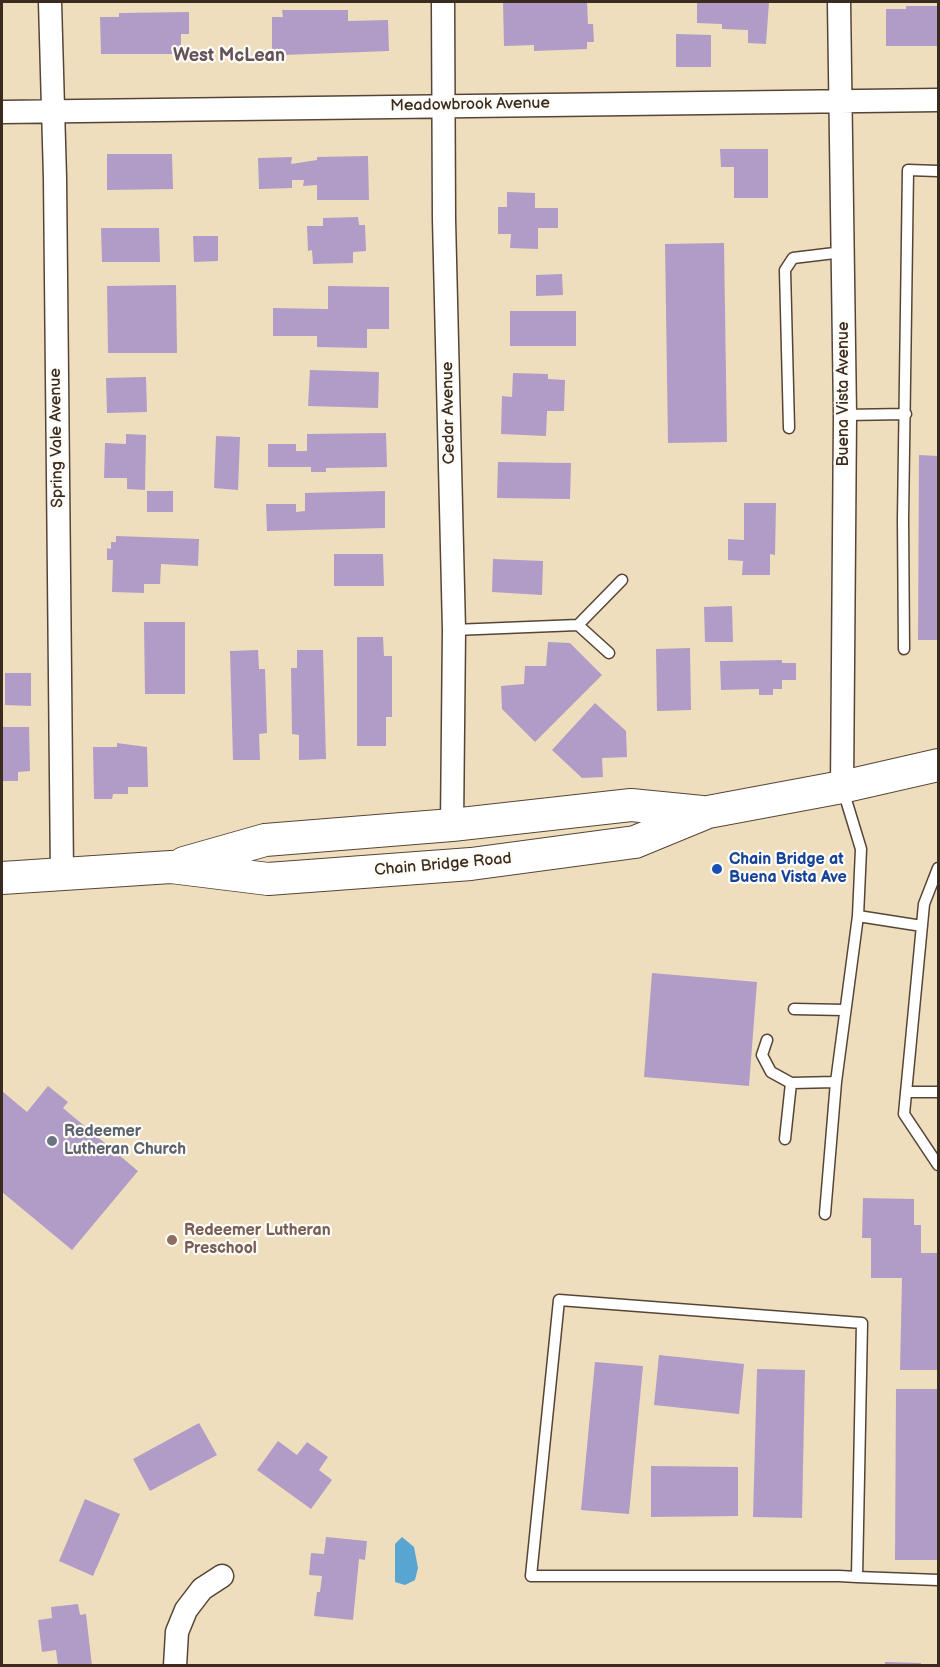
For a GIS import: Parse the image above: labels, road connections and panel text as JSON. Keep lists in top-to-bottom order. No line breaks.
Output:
{"streets":{"main road":["Chain Bridge Road"],"street":["Meadowbrook Avenue","Buena Vista Avenue","Cedar Avenue","Spring Vale Avenue"]},"crossings":[["Meadowbrook Avenue","Buena Vista Avenue"],["Meadowbrook Avenue","Cedar Avenue"],["Meadowbrook Avenue","Spring Vale Avenue"],["Buena Vista Avenue","Chain Bridge Road"],["Cedar Avenue","Chain Bridge Road"],["Spring Vale Avenue","Chain Bridge Road"]],"districts":["West McLean"],"places":["Chain Bridge at Buena Vista Ave","Redeemer Lutheran Church","Redeemer Lutheran Preschool"]}
